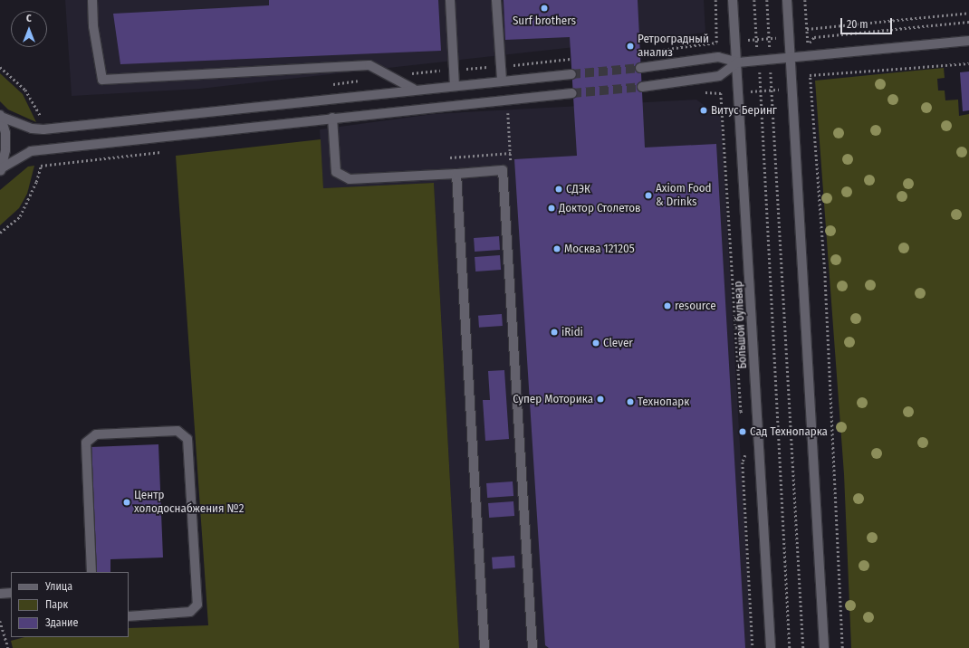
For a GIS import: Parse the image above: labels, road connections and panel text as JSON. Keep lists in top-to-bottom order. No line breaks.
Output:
{"streets":{"street":["Большой бульвар"]},"places":["Surf brothers","Ретроградный анализ","Витус Беринг","СДЭК","Axiom Food & Drinks","Доктор Столетов","Москва 121205","resource","iRidi","Clever","Супер Моторика","Технопарк","Сад Технопарка","Центр холодоснабжения №2"],"legend":["Улица","Парк","Здание"],"scale_bar":"20 m","north":"top"}
